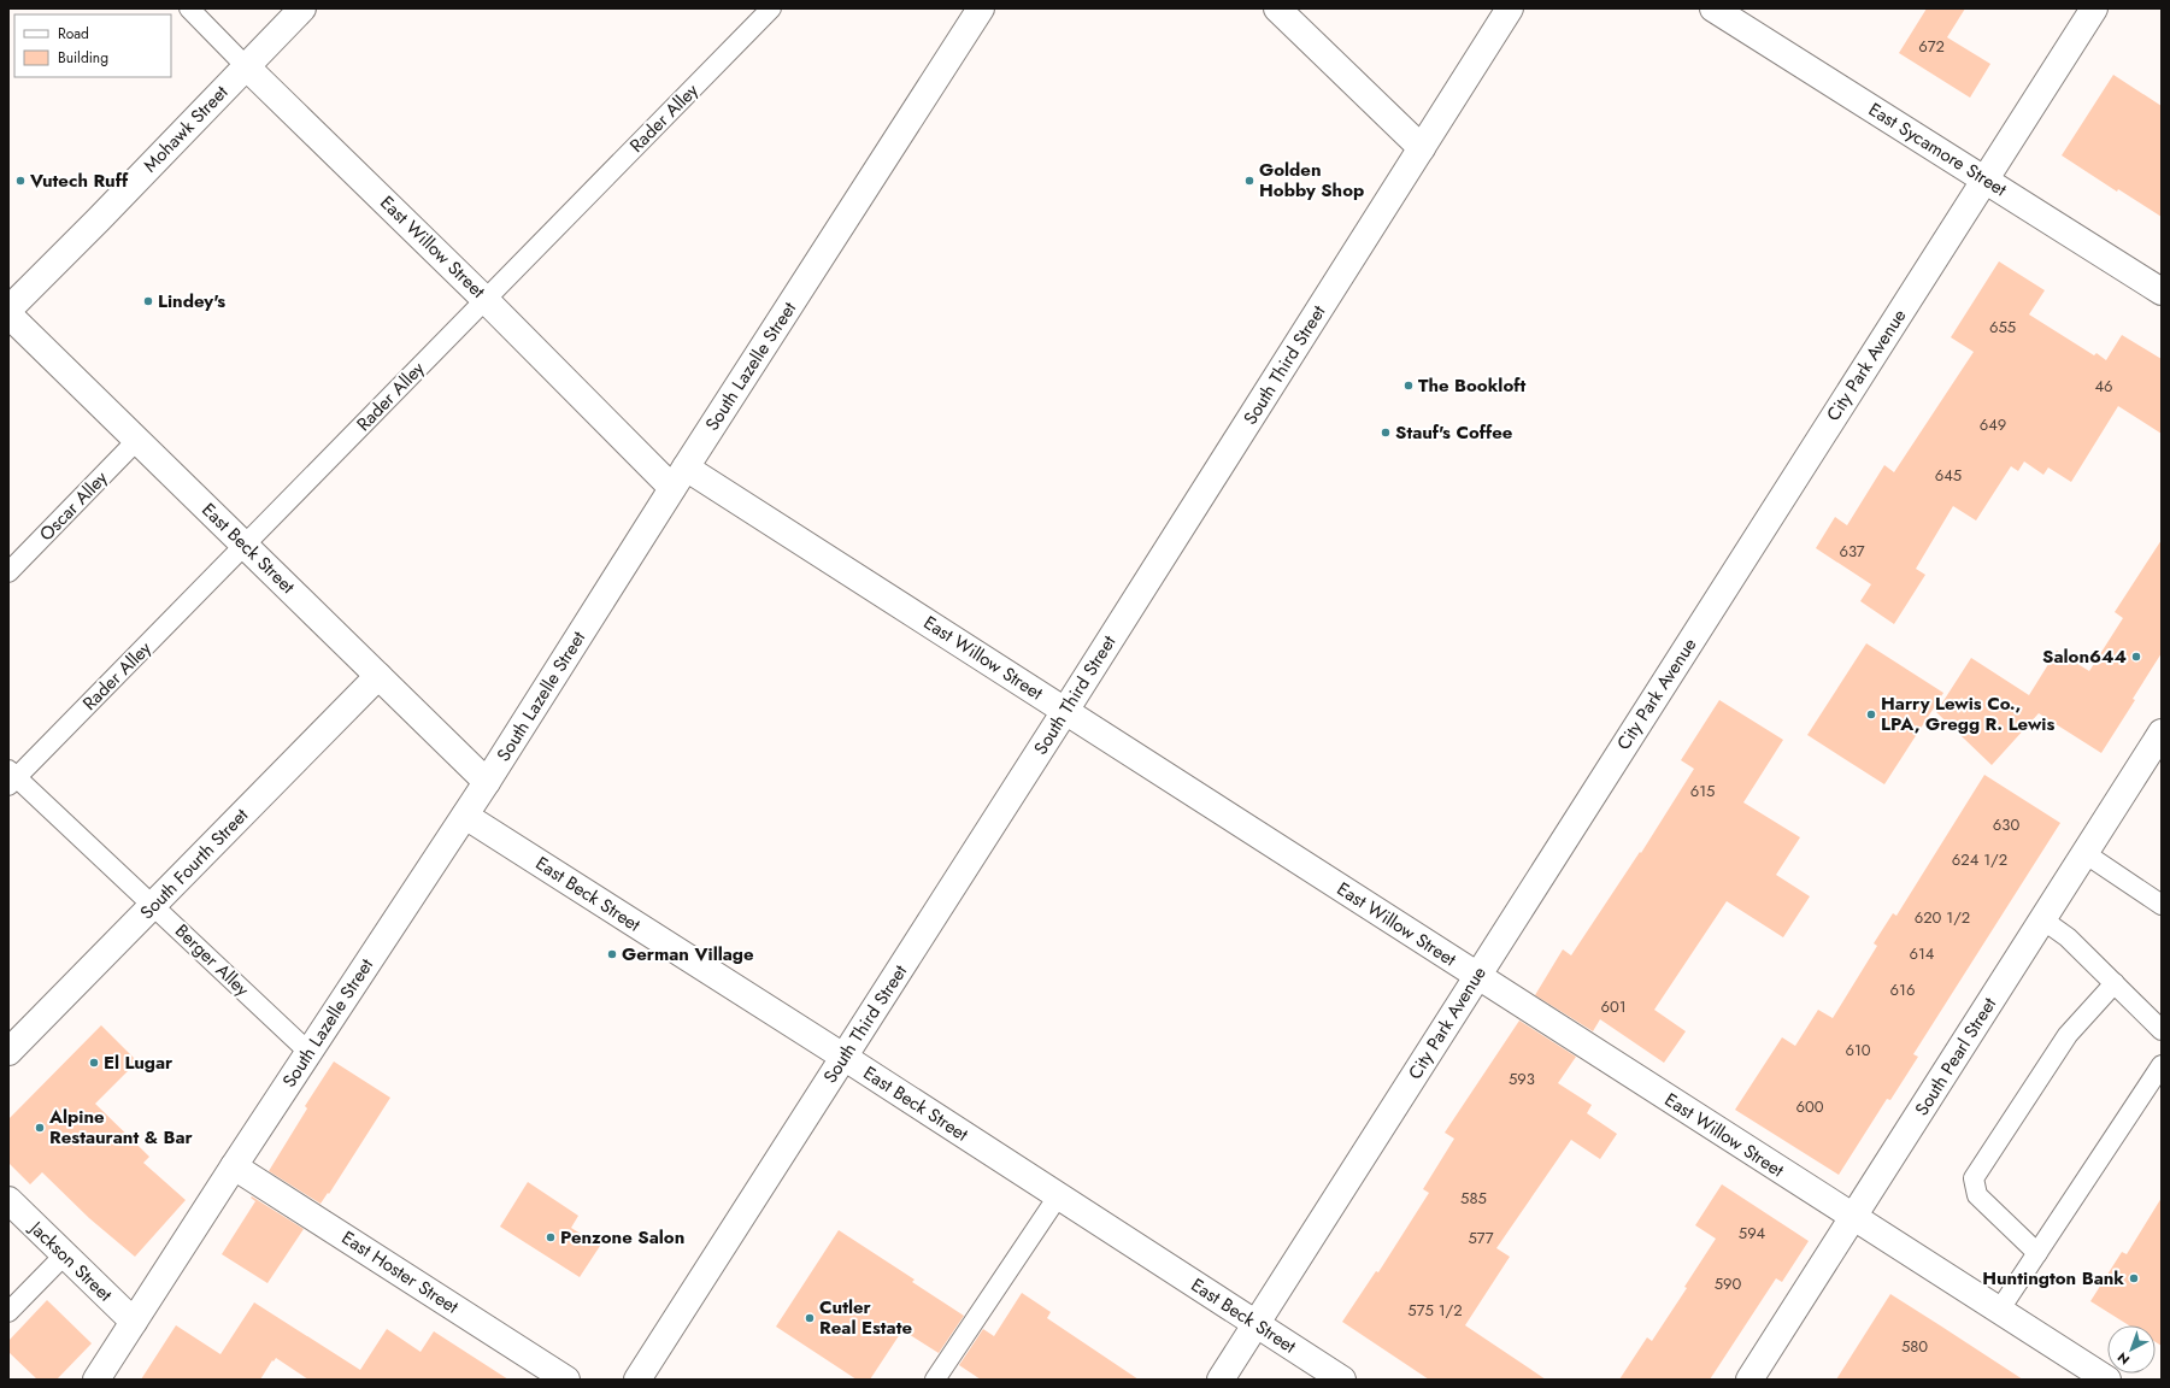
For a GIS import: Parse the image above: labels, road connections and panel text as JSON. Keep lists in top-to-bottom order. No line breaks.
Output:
{"streets":{"street":["Mohawk Street","East Sycamore Street","East Willow Street","South Third Street","City Park Avenue","South Lazelle Street","East Beck Street","South Fourth Street","South Pearl Street","Jackson Street","East Hoster Street"],"lane":["Rader Alley","Oscar Alley","Berger Alley"]},"crossings":[["Rader Alley","East Willow Street"],["Rader Alley","East Beck Street"],["Rader Alley","Berger Alley"],["Mohawk Street","East Willow Street"],["East Sycamore Street","City Park Avenue"],["East Willow Street","South Third Street"],["East Willow Street","City Park Avenue"],["East Willow Street","South Lazelle Street"],["East Willow Street","South Pearl Street"],["South Third Street","East Beck Street"],["City Park Avenue","East Beck Street"],["South Lazelle Street","East Beck Street"],["South Lazelle Street","Berger Alley"],["South Lazelle Street","Jackson Street"],["South Lazelle Street","East Hoster Street"],["Oscar Alley","East Beck Street"],["East Beck Street","South Fourth Street"],["South Fourth Street","Berger Alley"]],"places":["Vutech Ruff","Golden Hobby Shop","Lindey's","The Bookloft","Stauf's Coffee","Salon644","Harry Lewis Co., LPA, Gregg R. Lewis","German Village","El Lugar","Alpine Restaurant & Bar","Penzone Salon","Huntington Bank","Cutler Real Estate"],"house_numbers":["672","655","46","649","645","637","615","630","624 1/2","620 1/2","614","616","601","610","593","600","585","594","577","590","575 1/2","580"],"legend":["Road","Building"],"north":"bottom left"}
